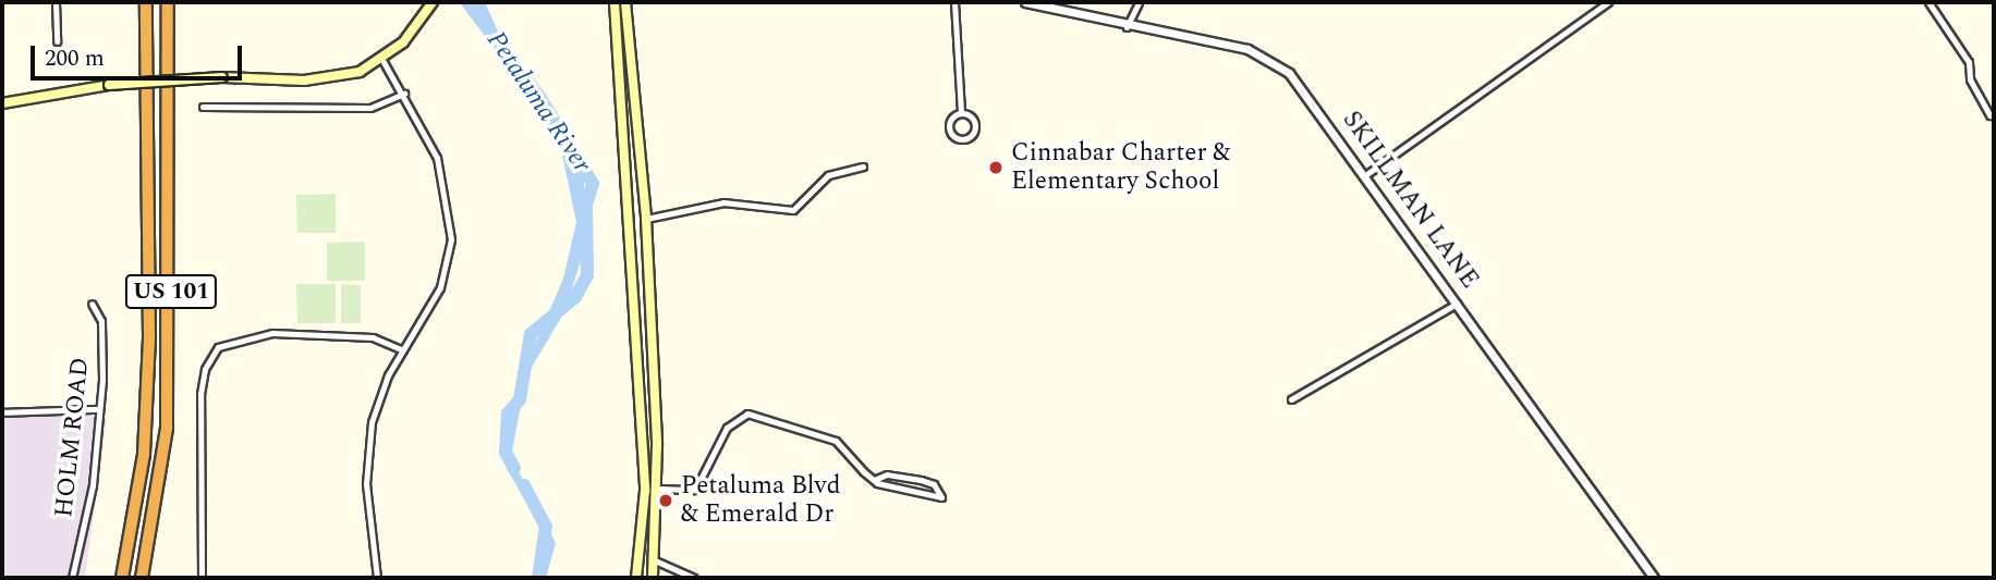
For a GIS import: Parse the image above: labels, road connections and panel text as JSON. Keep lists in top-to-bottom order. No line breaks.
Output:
{"streets":{"highway":["US 101"],"street":["SKILLMAN LANE","HOLM ROAD"]},"water":["Petaluma River"],"places":["Cinnabar Charter & Elementary School","Petaluma Blvd & Emerald Dr"],"scale_bar":"200 m"}
